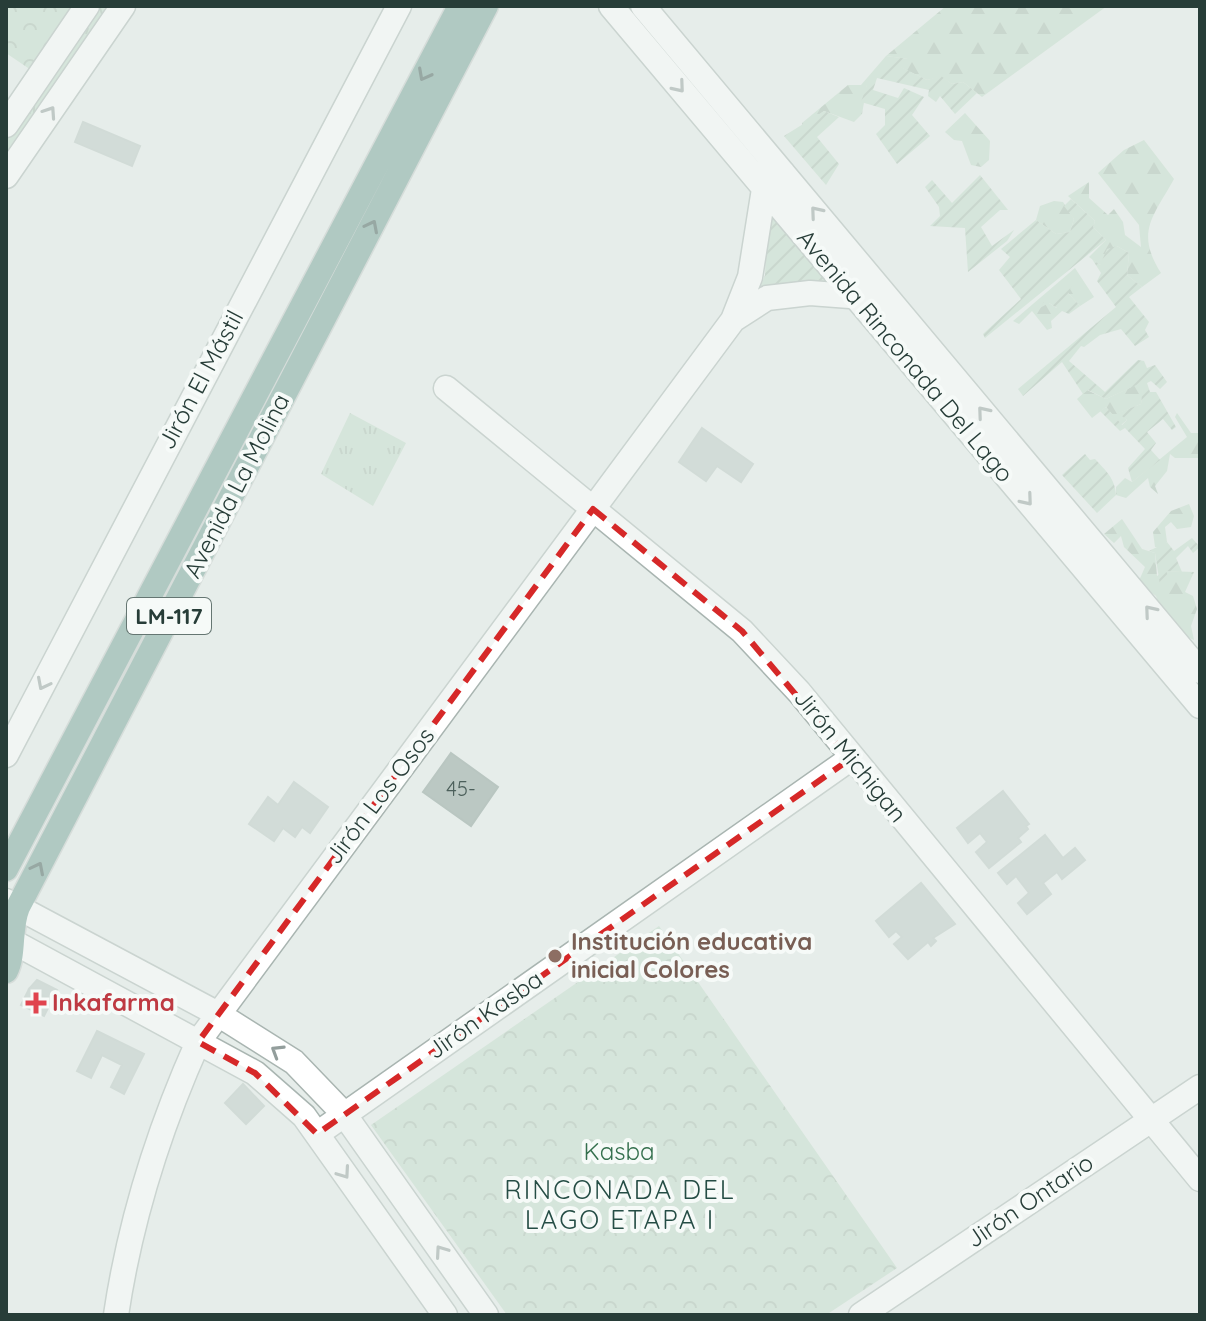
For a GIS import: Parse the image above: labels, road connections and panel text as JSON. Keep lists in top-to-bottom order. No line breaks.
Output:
{"streets":{"main road":["Avenida La Molina","LM-117"],"street":["Avenida Rinconada Del Lago","Jirón El Mástil","Jirón Michigan","Jirón Los Osos","Jirón Kasba","Jirón Ontario"]},"crossings":[["Avenida Rinconada Del Lago","Jirón Los Osos"],["Jirón Michigan","Jirón Los Osos"],["Jirón Michigan","Jirón Kasba"],["Jirón Michigan","Jirón Ontario"]],"one_way":["Jirón El Mástil"],"districts":["RINCONADA DEL LAGO ETAPA I"],"parks":["Kasba"],"places":{"other":["Institución educativa inicial Colores"],"health":["Inkafarma"]},"house_numbers":["45-"]}
